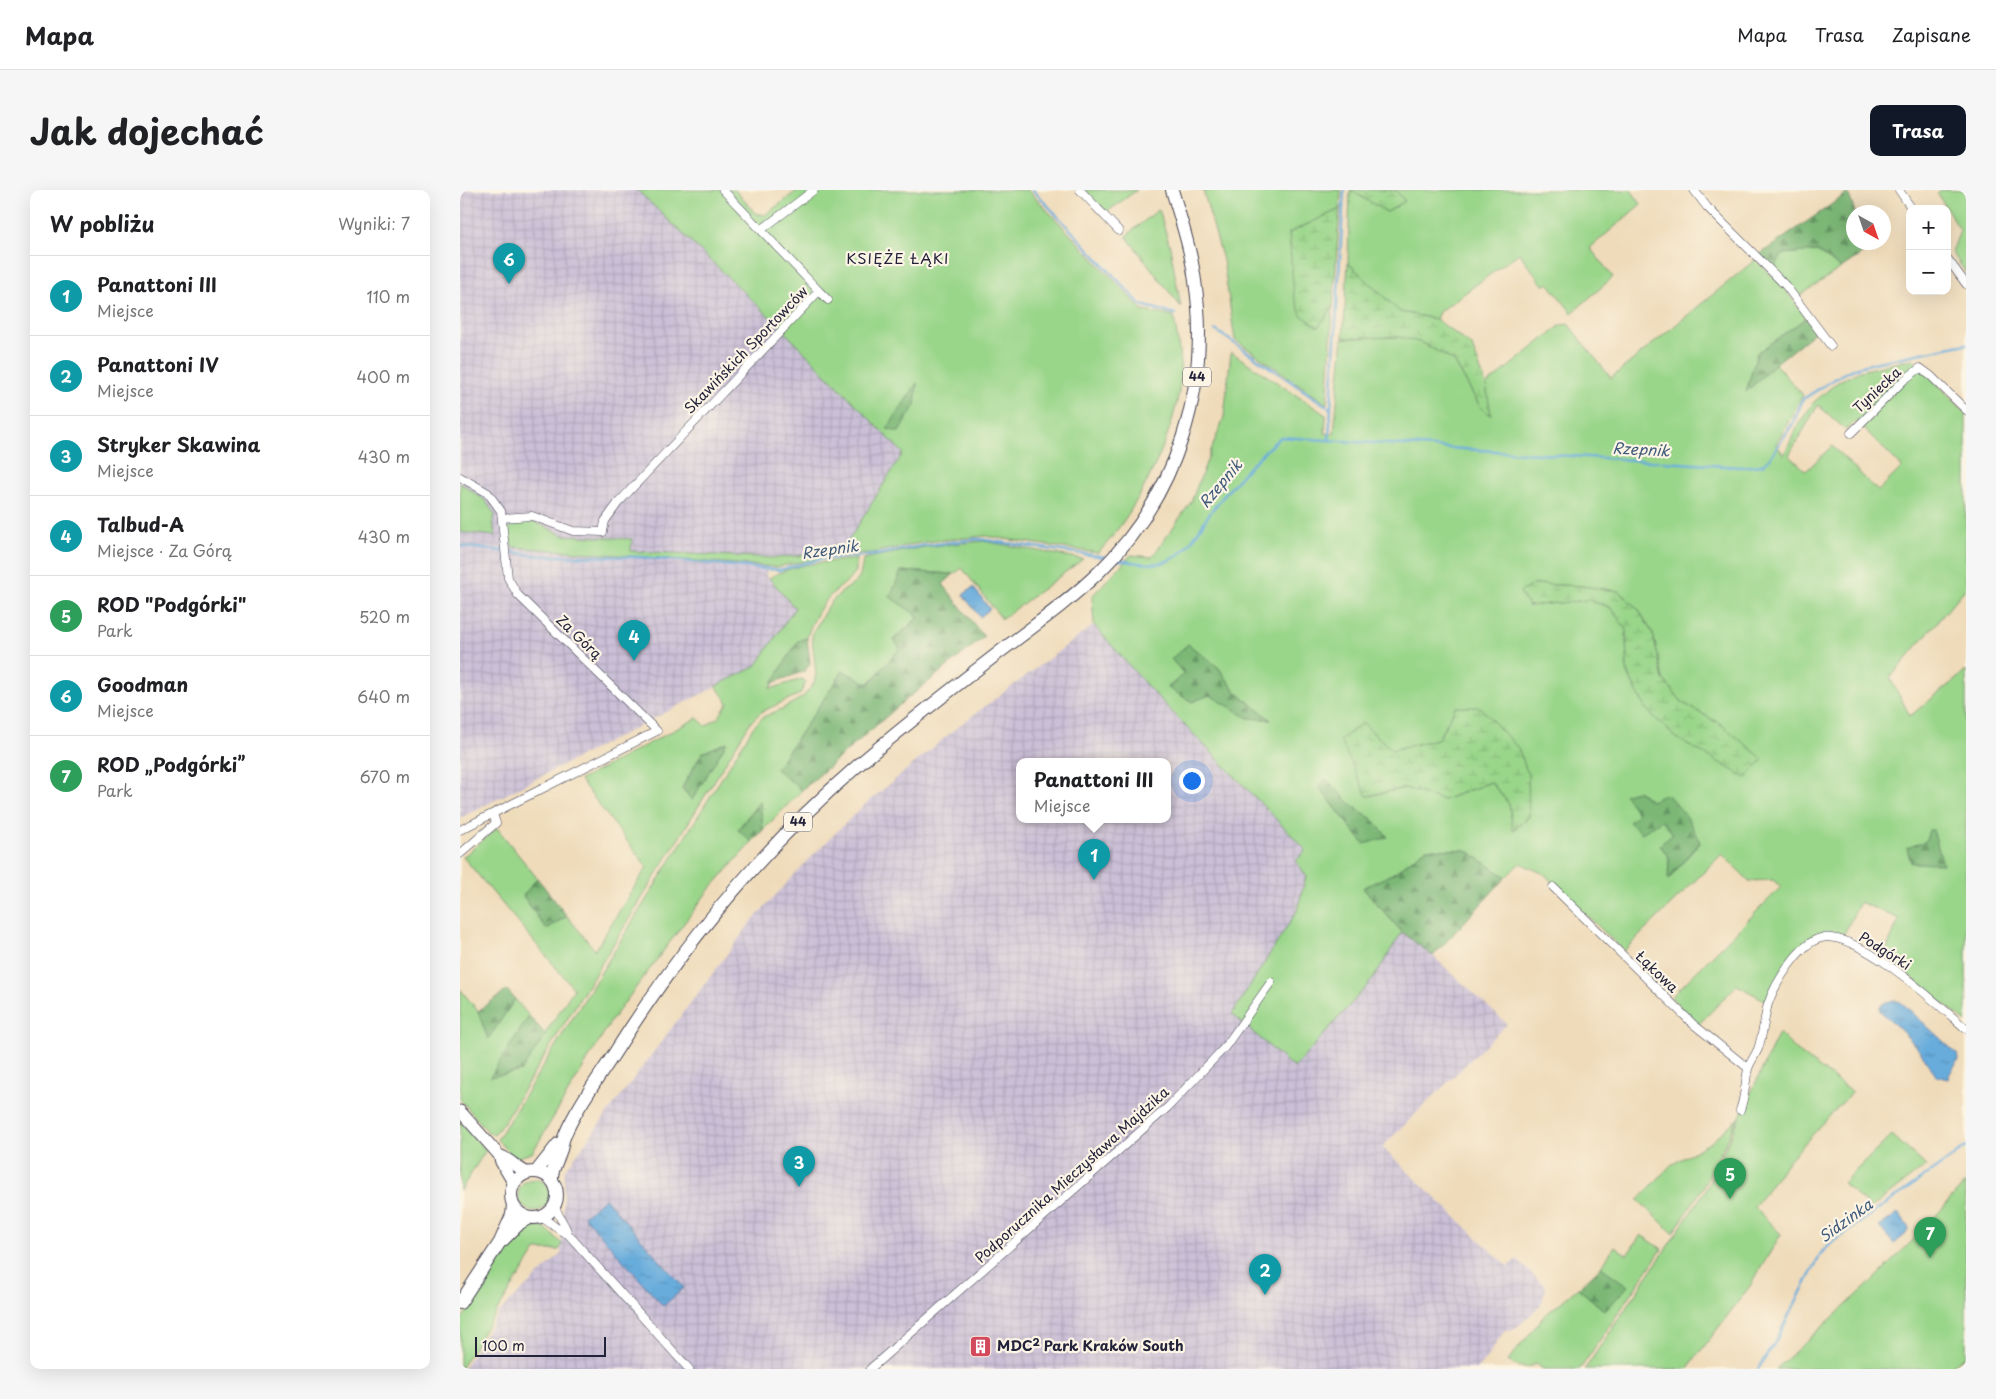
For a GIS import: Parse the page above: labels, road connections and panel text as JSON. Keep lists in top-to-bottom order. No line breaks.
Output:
{"streets":{"main road":["44"],"street":["Skawińskich Sportowców","Tyniecka","Za Górą","Podgórki","Łąkowa","Podporucznika Mieczysława Majdzika"]},"crossings":[["Skawińskich Sportowców","Za Górą"],["Podgórki","Łąkowa"]],"districts":["KSIĘŻE ŁĄKI"],"water":["Rzepnik","Sidzinka"],"places":{"building":["MDC² Park Kraków South"]},"scale_bar":"100 m","north":"bottom right","page":{"header":"Mapa","nav":["Mapa","Trasa","Zapisane"],"title":"Jak dojechać","buttons":"Trasa","heading":["W pobliżu","Wyniki: 7"],"map_buttons":["+","−"],"pins":["6","4","1","3","5","7","2"],"list":[{"mark":"1","name":"Panattoni III","note":"Miejsce","value":"110 m"},{"mark":"2","name":"Panattoni IV","note":"Miejsce","value":"400 m"},{"mark":"3","name":"Stryker Skawina","note":"Miejsce","value":"430 m"},{"mark":"4","name":"Talbud-A","note":"Miejsce · Za Górą","value":"430 m"},{"mark":"5","name":"ROD \"Podgórki\"","note":"Park","value":"520 m"},{"mark":"6","name":"Goodman","note":"Miejsce","value":"640 m"},{"mark":"7","name":"ROD „Podgórki”","note":"Park","value":"670 m"}],"popup":["Panattoni III","Miejsce"],"scale":"100 m"}}
